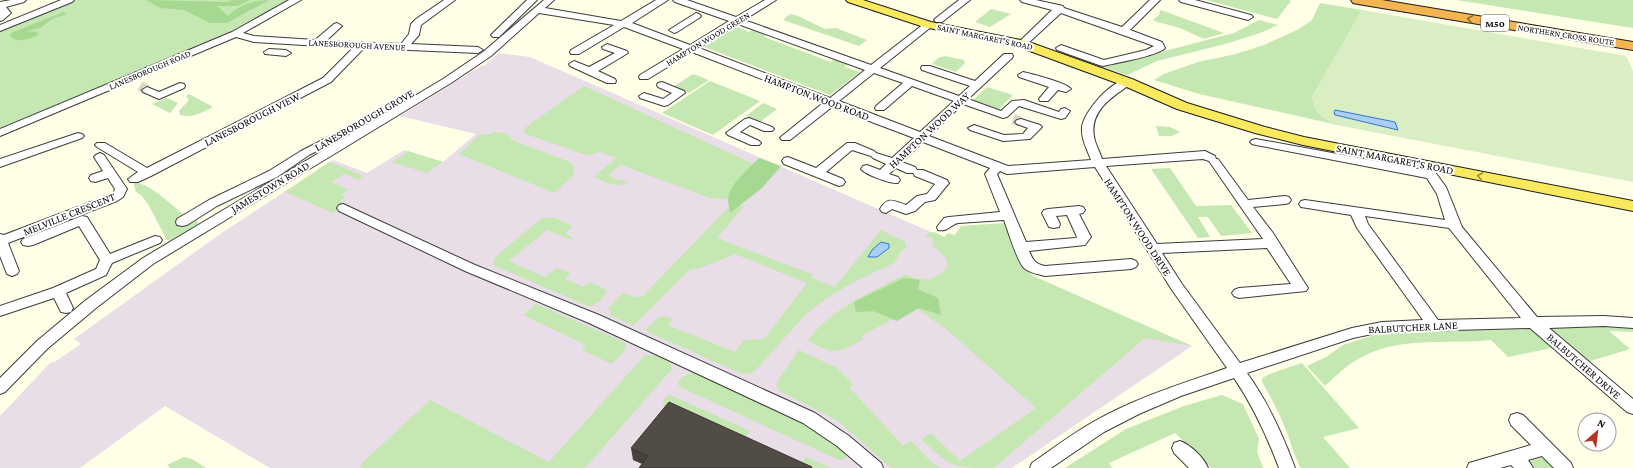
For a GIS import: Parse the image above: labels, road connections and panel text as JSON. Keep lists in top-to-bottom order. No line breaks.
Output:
{"streets":{"highway":["M50","NORTHERN CROSS ROUTE"],"main road":["SAINT MARGARET'S ROAD"],"street":["HAMPTON WOOD GREEN","LANESBOROUGH AVENUE","LANESBOROUGH ROAD","HAMPTON WOOD ROAD","LANESBOROUGH VIEW","LANESBOROUGH GROVE","HAMPTON WOOD WAY","JAMESTOWN ROAD","MELVILLE CRESCENT","HAMPTON WOOD DRIVE","BALBUTCHER LANE","BALBUTCHER DRIVE"]},"crossings":[["SAINT MARGARET'S ROAD","HAMPTON WOOD DRIVE"],["HAMPTON WOOD GREEN","HAMPTON WOOD ROAD"],["LANESBOROUGH AVENUE","LANESBOROUGH ROAD"],["LANESBOROUGH AVENUE","LANESBOROUGH VIEW"],["LANESBOROUGH AVENUE","LANESBOROUGH GROVE"],["HAMPTON WOOD ROAD","LANESBOROUGH GROVE"],["HAMPTON WOOD ROAD","HAMPTON WOOD WAY"],["HAMPTON WOOD ROAD","JAMESTOWN ROAD"],["HAMPTON WOOD ROAD","HAMPTON WOOD DRIVE"],["LANESBOROUGH VIEW","MELVILLE CRESCENT"],["LANESBOROUGH GROVE","JAMESTOWN ROAD"],["HAMPTON WOOD DRIVE","BALBUTCHER LANE"],["BALBUTCHER LANE","BALBUTCHER DRIVE"]],"north":"top right"}
